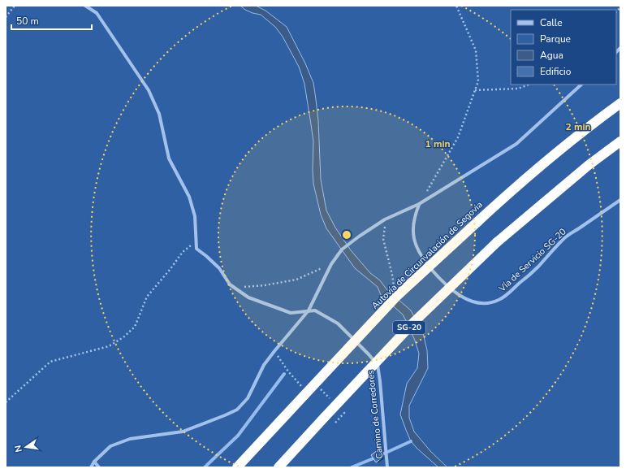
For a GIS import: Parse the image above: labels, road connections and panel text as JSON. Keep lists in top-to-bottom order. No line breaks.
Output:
{"streets":{"highway":["Autovía de Circunvalación de Segovia","SG-20"],"street":["Vía de Servicio SG-20","Camino de Corredores"]},"legend":["Calle","Parque","Agua","Edificio"],"scale_bar":"50 m","north":"left","rings":["2 min","1 min"]}
